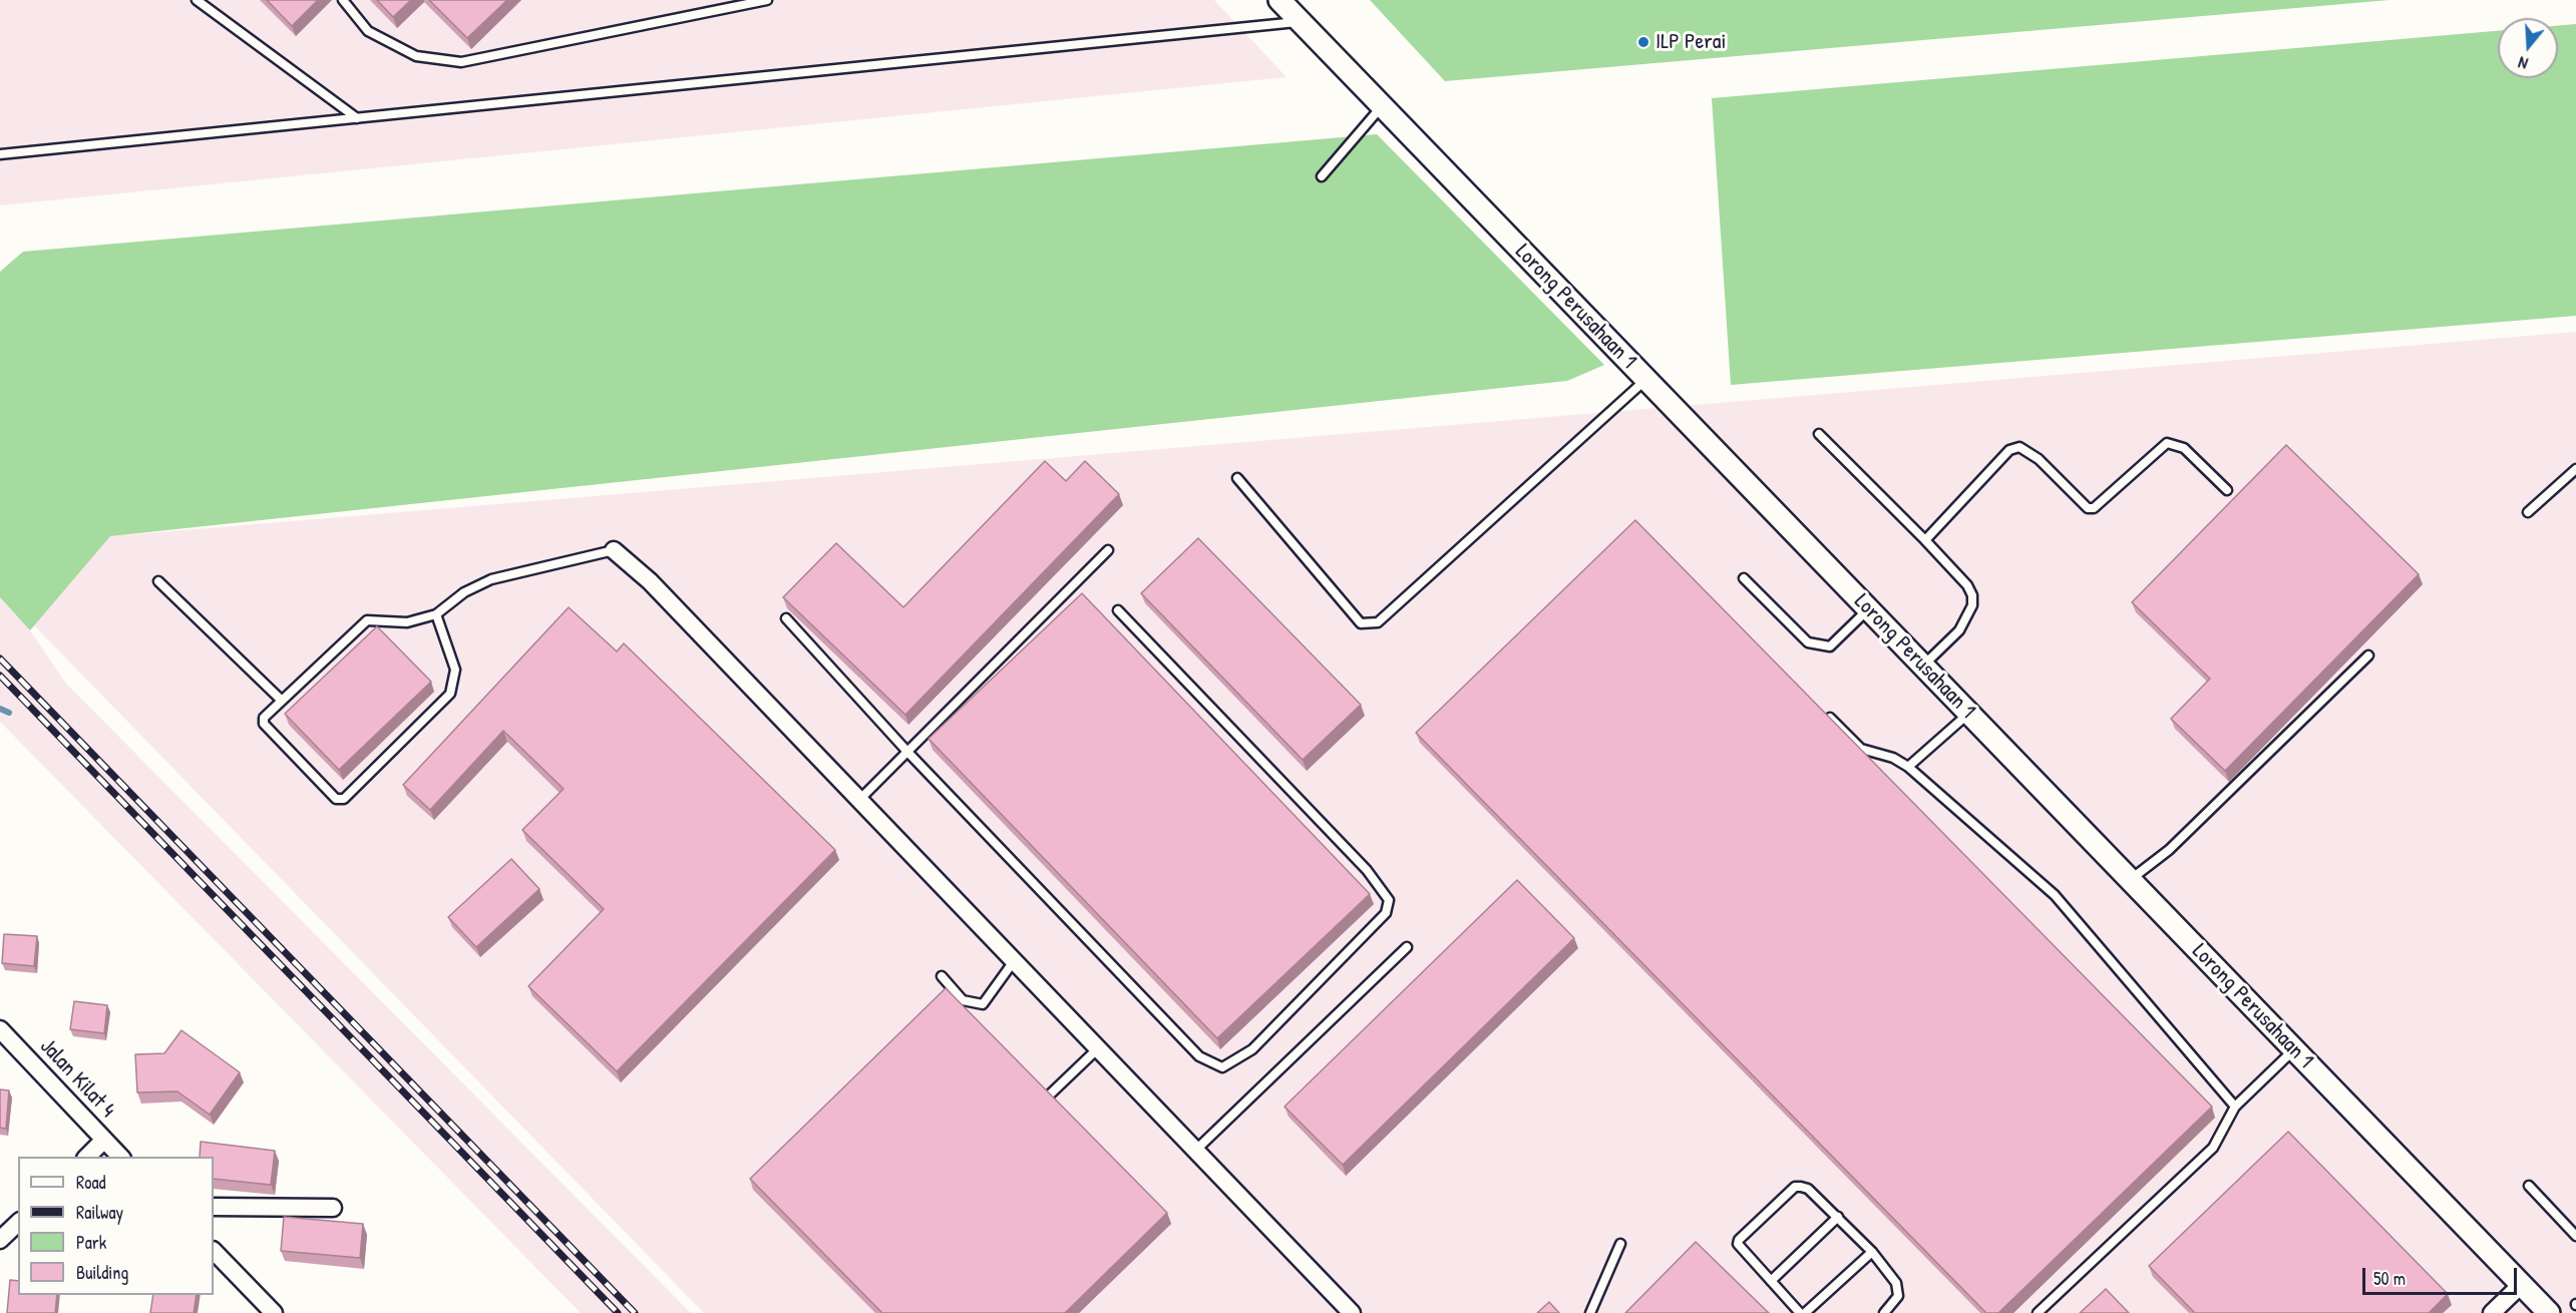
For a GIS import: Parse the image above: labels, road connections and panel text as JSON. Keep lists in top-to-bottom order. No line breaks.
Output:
{"streets":{"street":["Lorong Perusahaan 1","Jalan Kilat 4"]},"places":["ILP Perai"],"legend":["Road","Railway","Park","Building"],"scale_bar":"50 m","north":"bottom"}
